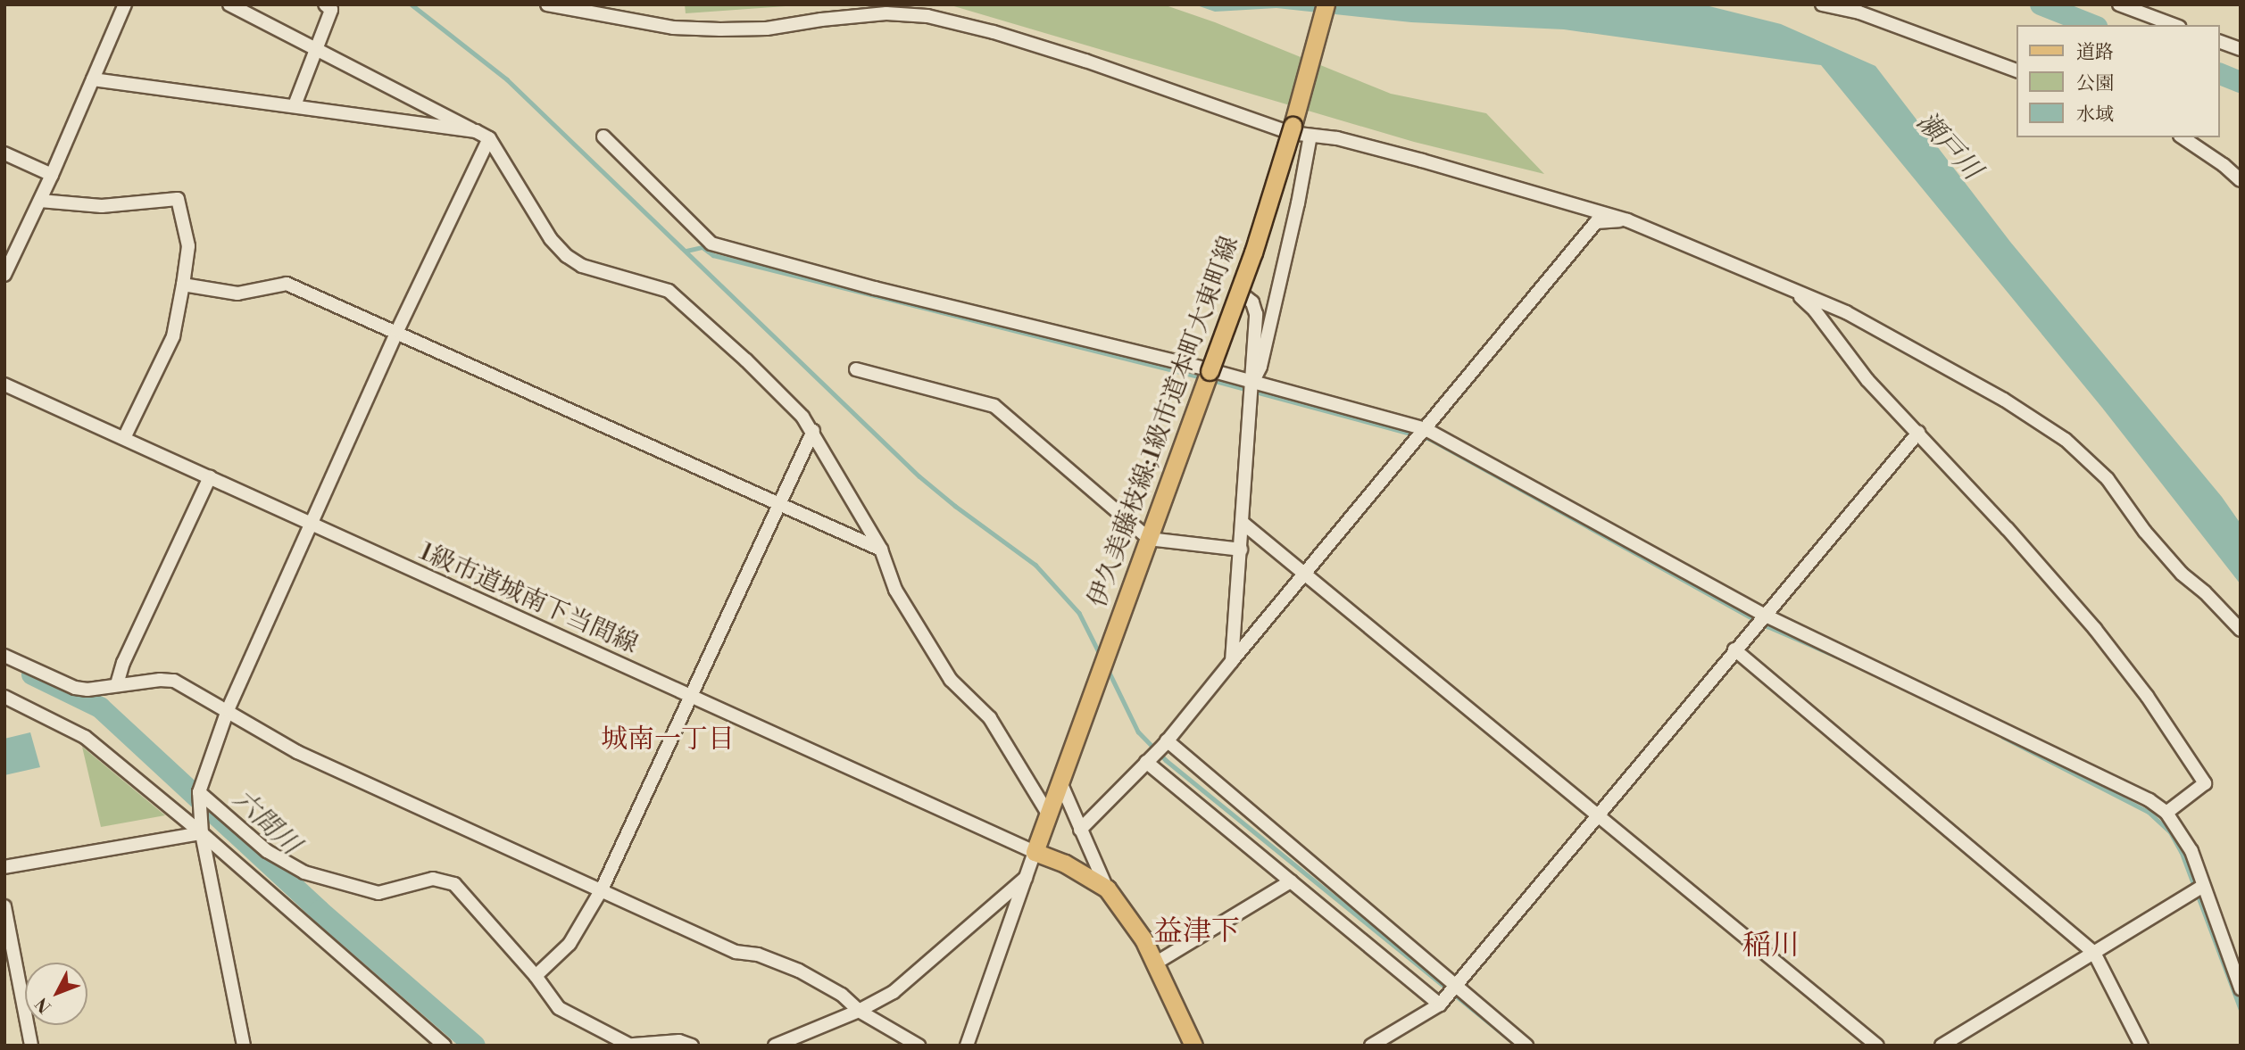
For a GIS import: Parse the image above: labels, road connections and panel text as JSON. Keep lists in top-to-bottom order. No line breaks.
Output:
{"streets":{"main road":["伊久美藤枝線;1級市道本町大東町線"],"street":["1級市道城南下当間線"]},"crossings":[["伊久美藤枝線;1級市道本町大東町線","1級市道城南下当間線"]],"districts":["城南一丁目","益津下","稲川"],"water":["瀬戸川","六間川"],"legend":["道路","公園","水域"],"north":"bottom left"}
